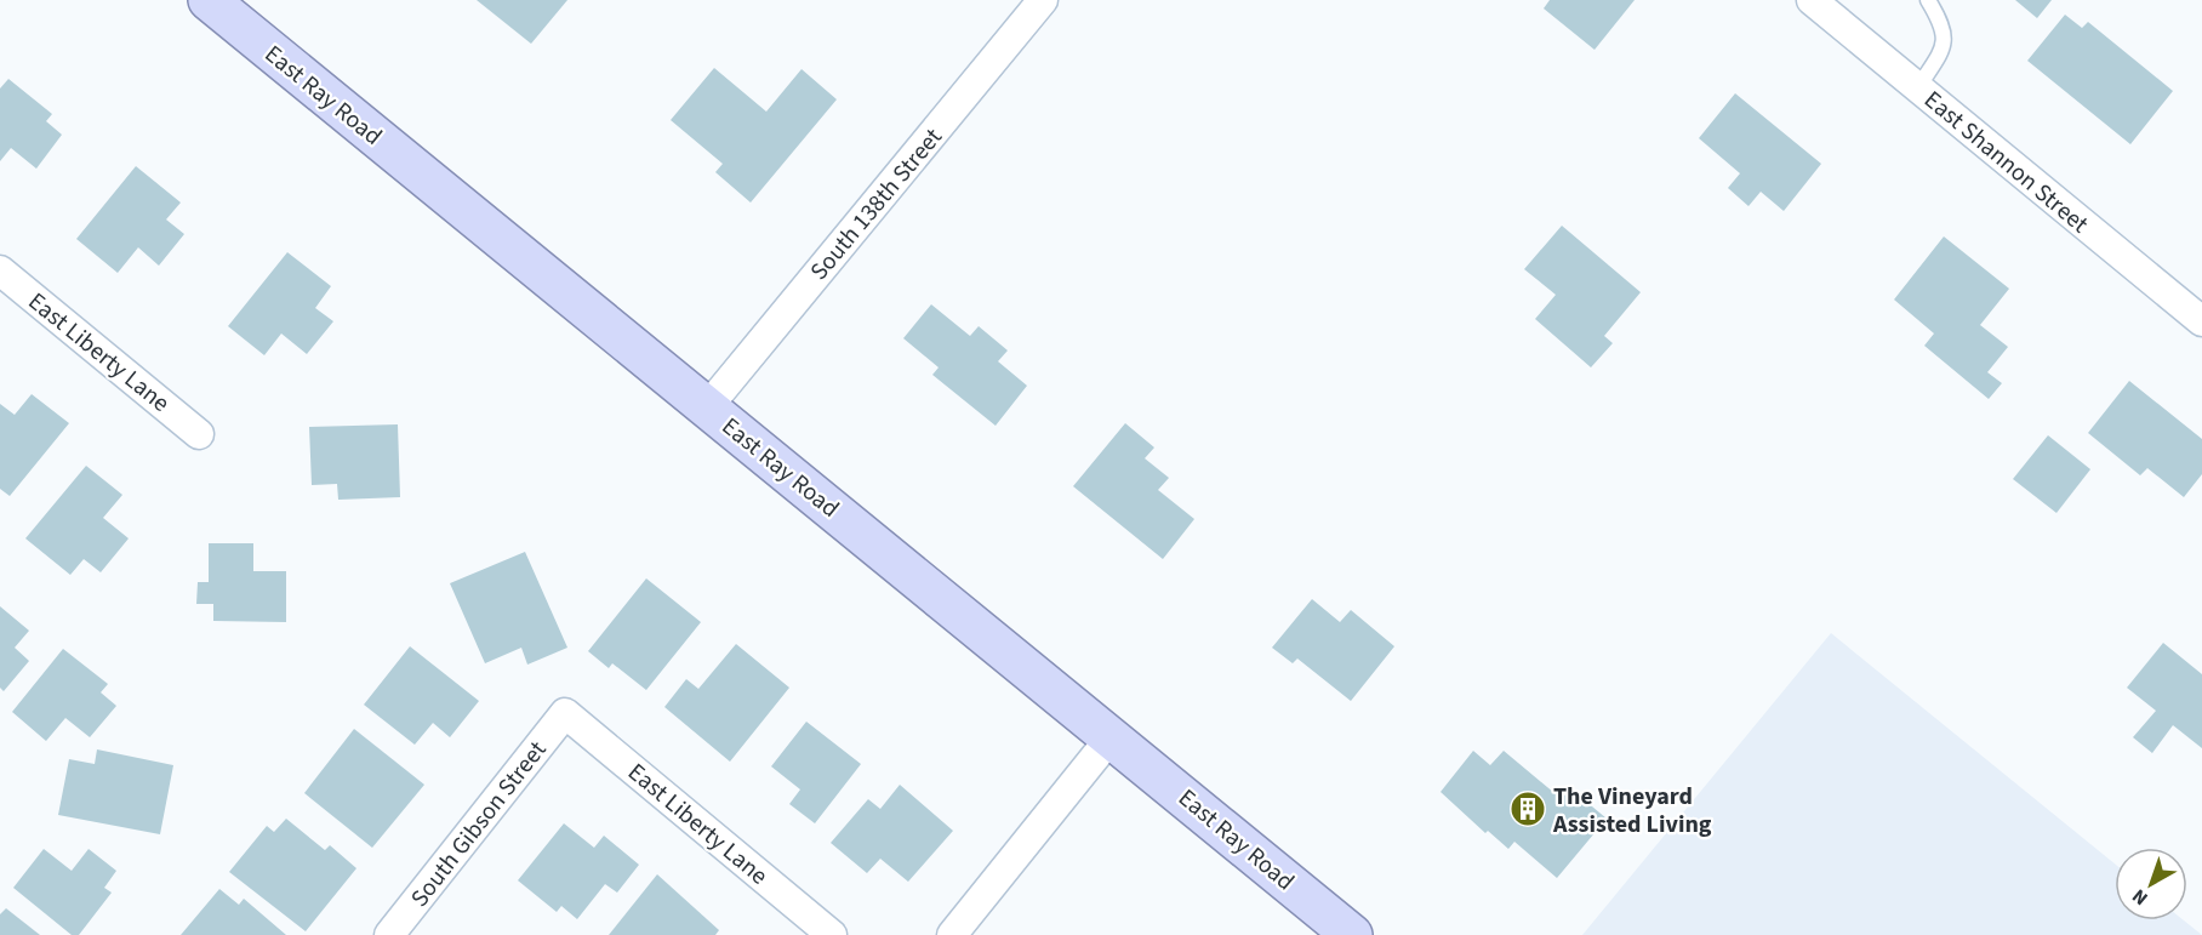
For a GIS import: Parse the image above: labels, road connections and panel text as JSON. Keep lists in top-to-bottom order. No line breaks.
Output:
{"streets":{"main road":["East Ray Road"],"street":["East Shannon Street","South 138th Street","East Liberty Lane","South Gibson Street"]},"crossings":[["East Ray Road","South 138th Street"],["East Liberty Lane","South Gibson Street"]],"places":{"building":["The Vineyard Assisted Living"]},"north":"bottom left"}
